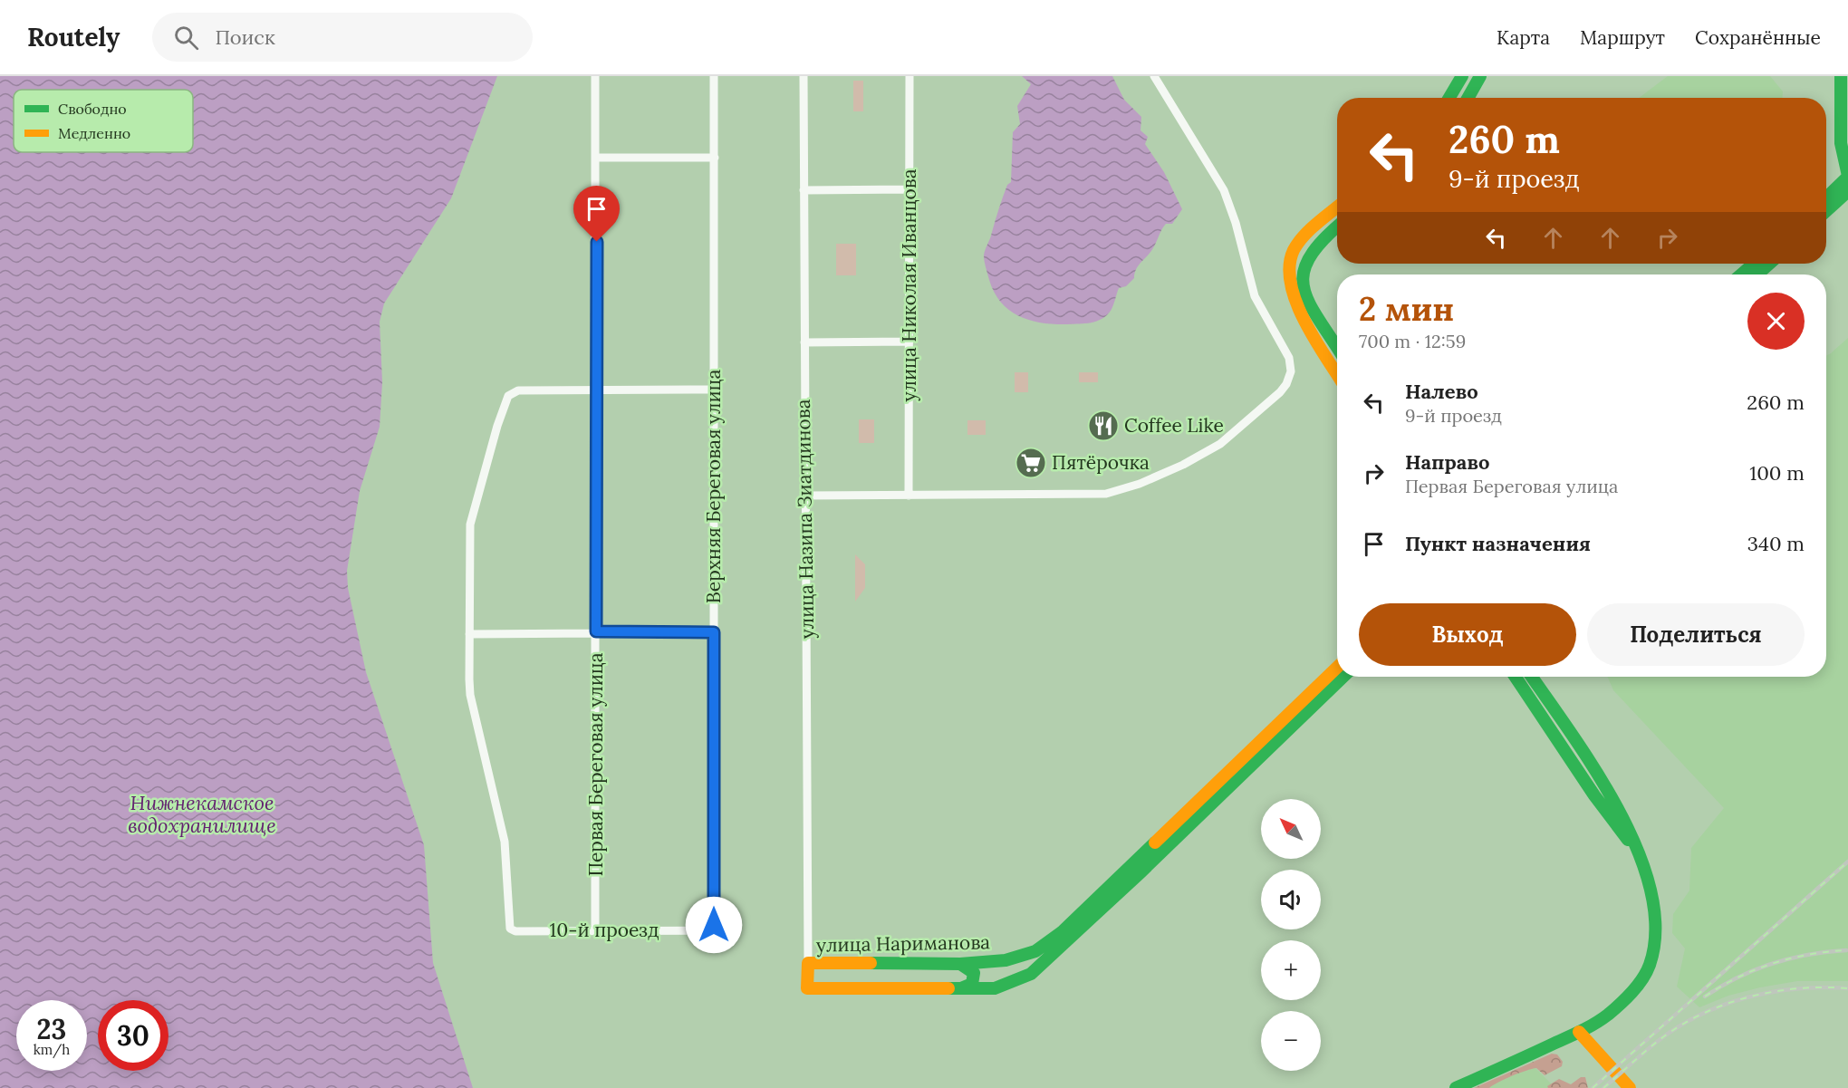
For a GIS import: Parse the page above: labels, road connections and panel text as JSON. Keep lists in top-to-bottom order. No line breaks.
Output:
{"streets":{"main road":["улица Нариманова"],"street":["улица Николая Иванцова","Верхняя Береговая улица","улица Назипа Зиатдинова","Первая Береговая улица","10-й проезд"]},"crossings":[["Верхняя Береговая улица","10-й проезд"],["улица Назипа Зиатдинова","улица Нариманова"],["Первая Береговая улица","10-й проезд"]],"water":["Нижнекамское водохранилище"],"places":{"restaurant":["Coffee Like"],"supermarket":["Пятёрочка"]},"legend":["Свободно","Медленно"],"north":"top left","page":{"header":"Routely","search":"Поиск","nav":["Карта","Маршрут","Сохранённые"],"turn":["260 m","9-й проезд"],"heading":["2 мин","700 m · 12:59"],"list":[{"name":"Налево","note":"9-й проезд","value":"260 m"},{"name":"Направо","note":"Первая Береговая улица","value":"100 m"},{"name":"Пункт назначения","value":"340 m"}],"buttons":["Выход","Поделиться"],"map_buttons":["+","−"],"speed":"23 km/h","limit":"30"}}
